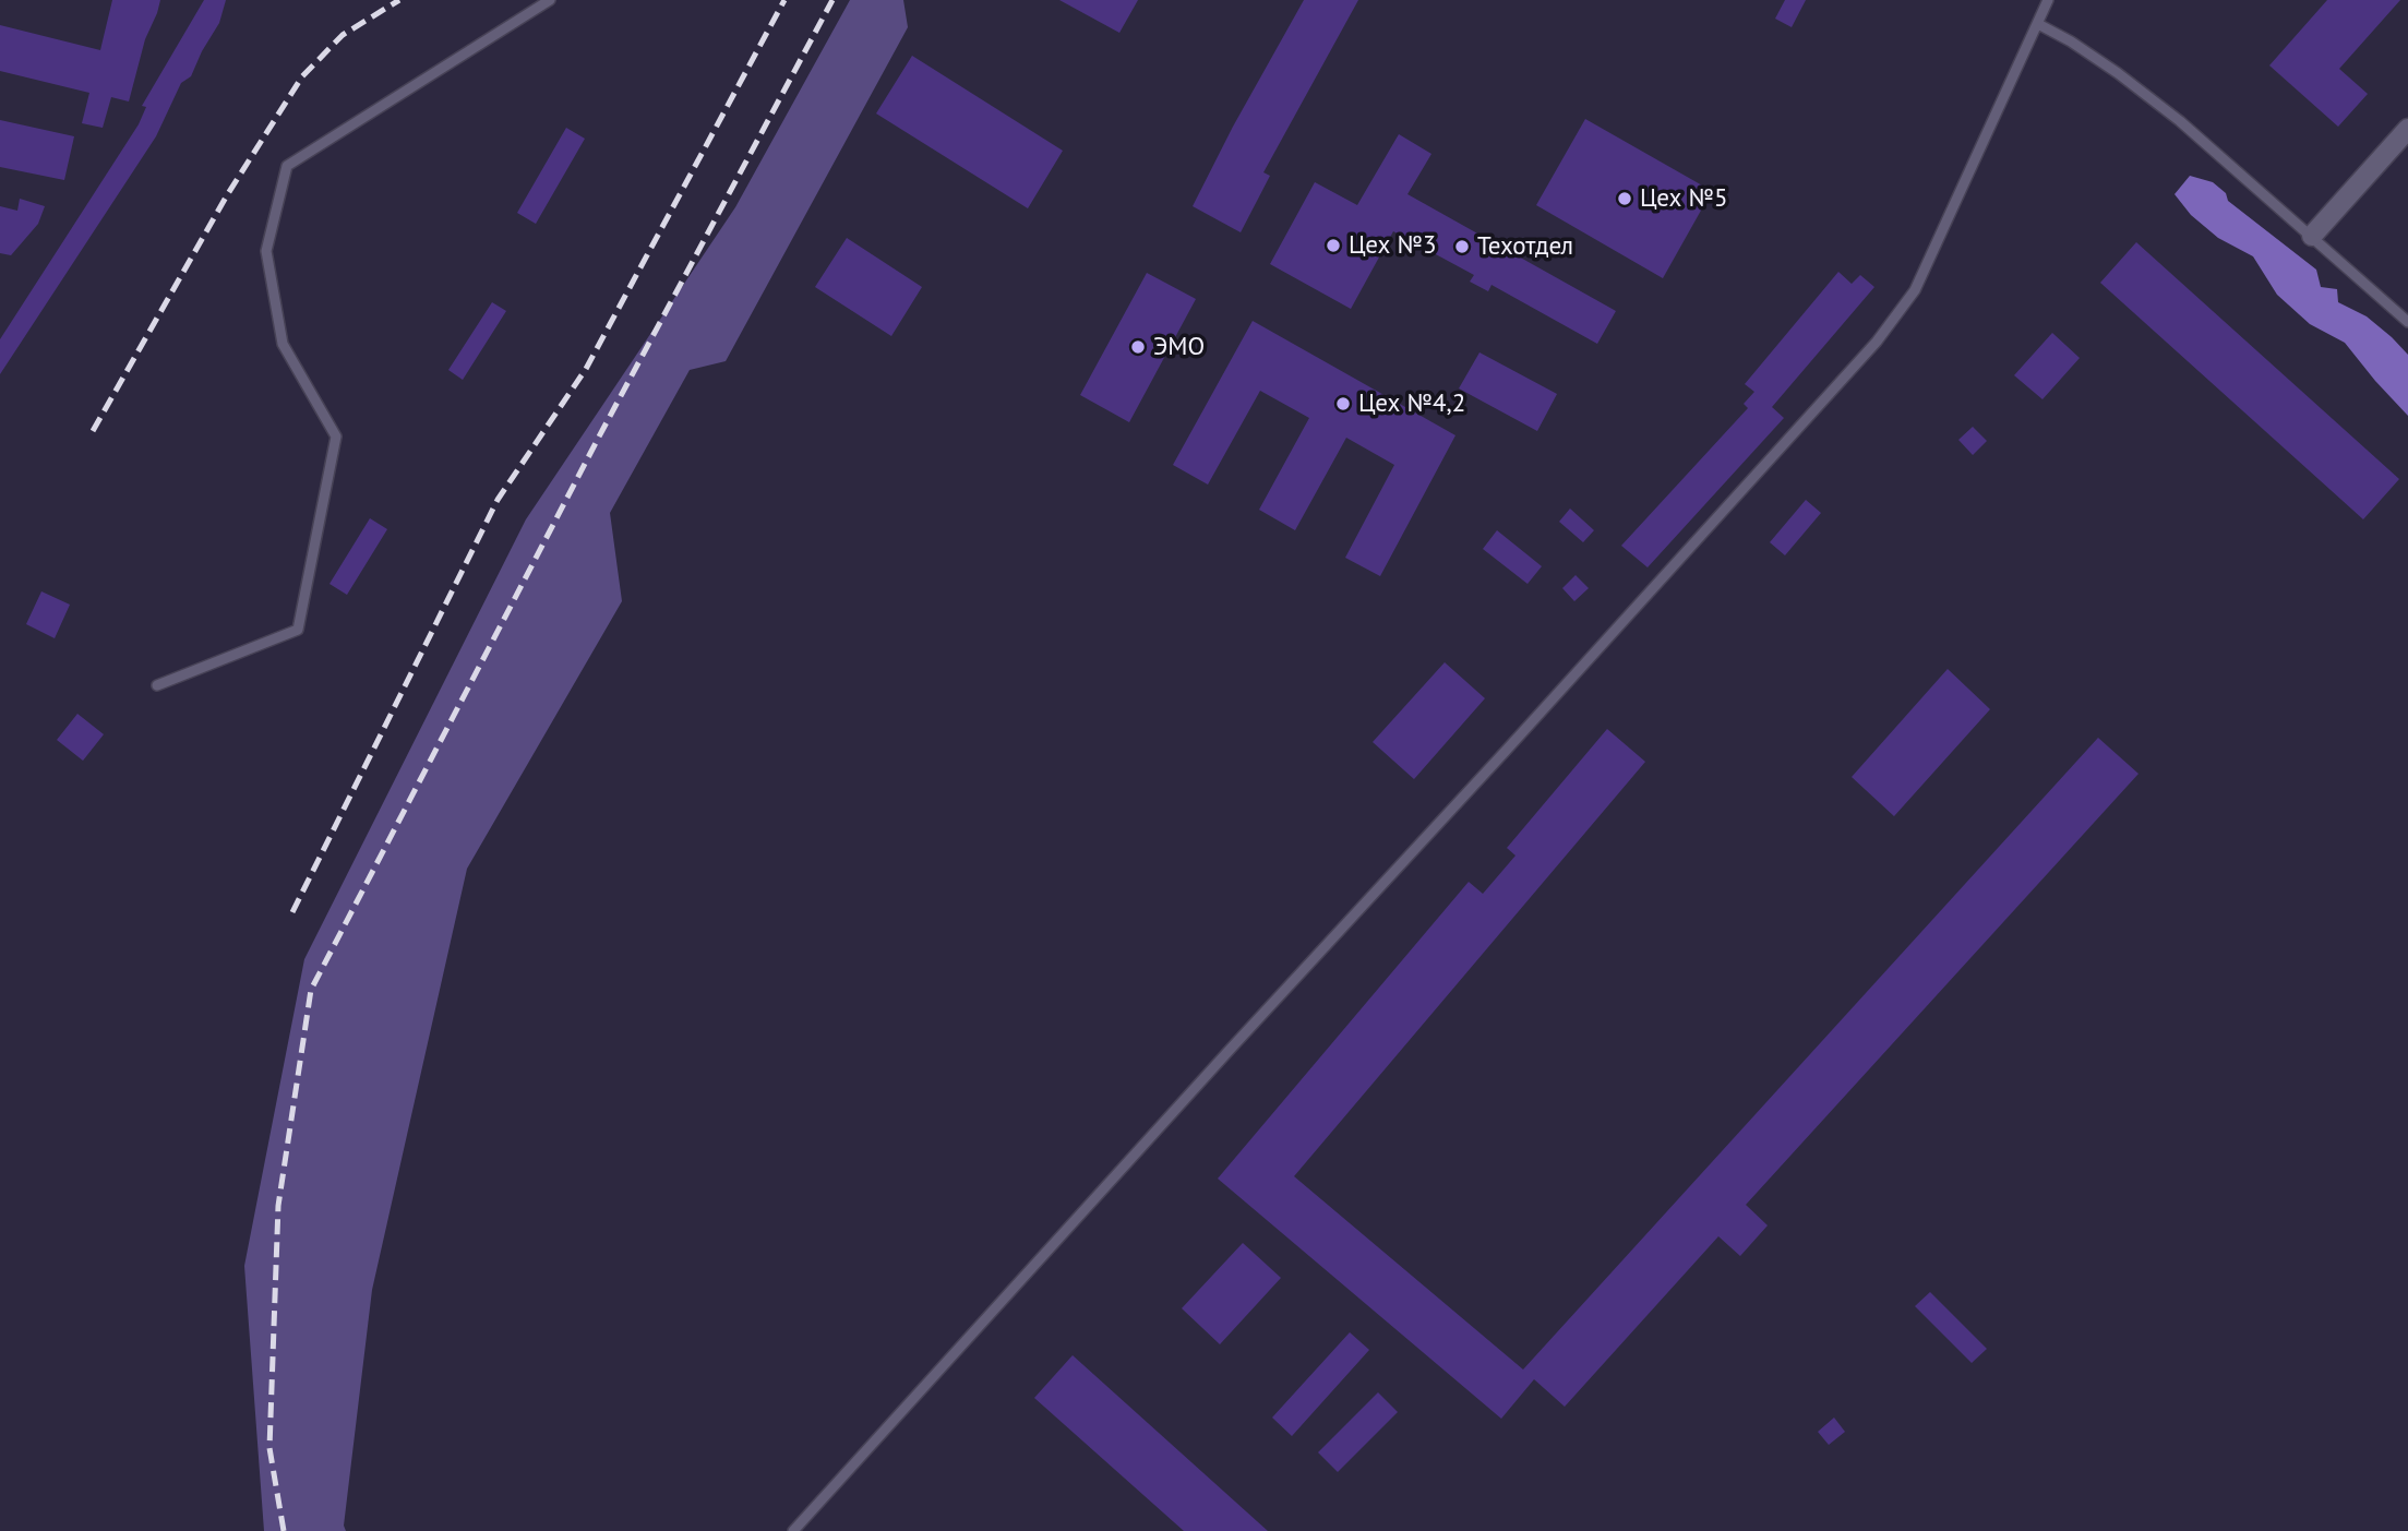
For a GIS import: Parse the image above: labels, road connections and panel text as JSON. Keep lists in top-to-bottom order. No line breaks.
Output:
{"places":["Цех №5","Цех №3","Техотдел","ЭМО","Цех №4,2"]}
